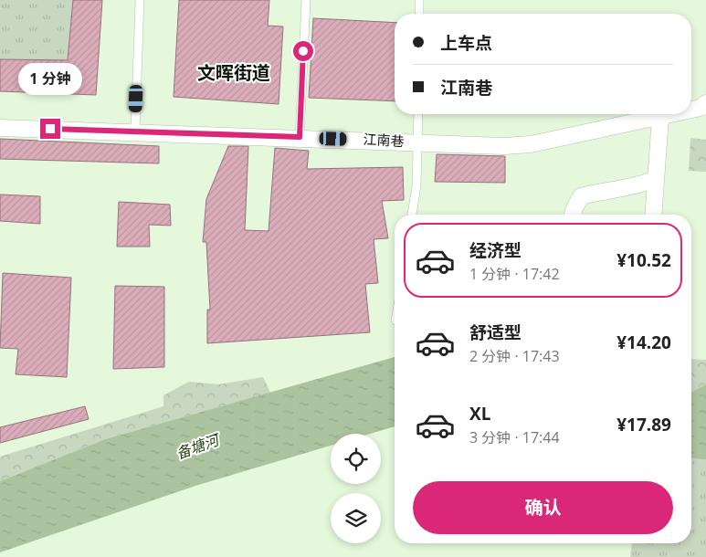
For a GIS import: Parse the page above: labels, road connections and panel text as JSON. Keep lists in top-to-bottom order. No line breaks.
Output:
{"streets":{"street":["江南巷"]},"districts":["文晖街道"],"water":["备塘河"],"page":{"banner":["上车点","江南巷"],"bubble":"1 分钟","list":[{"name":"经济型","note":"1 分钟 · 17:42","value":"¥10.52"},{"name":"舒适型","note":"2 分钟 · 17:43","value":"¥14.20"},{"name":"XL","note":"3 分钟 · 17:44","value":"¥17.89"}],"buttons":"确认"}}
